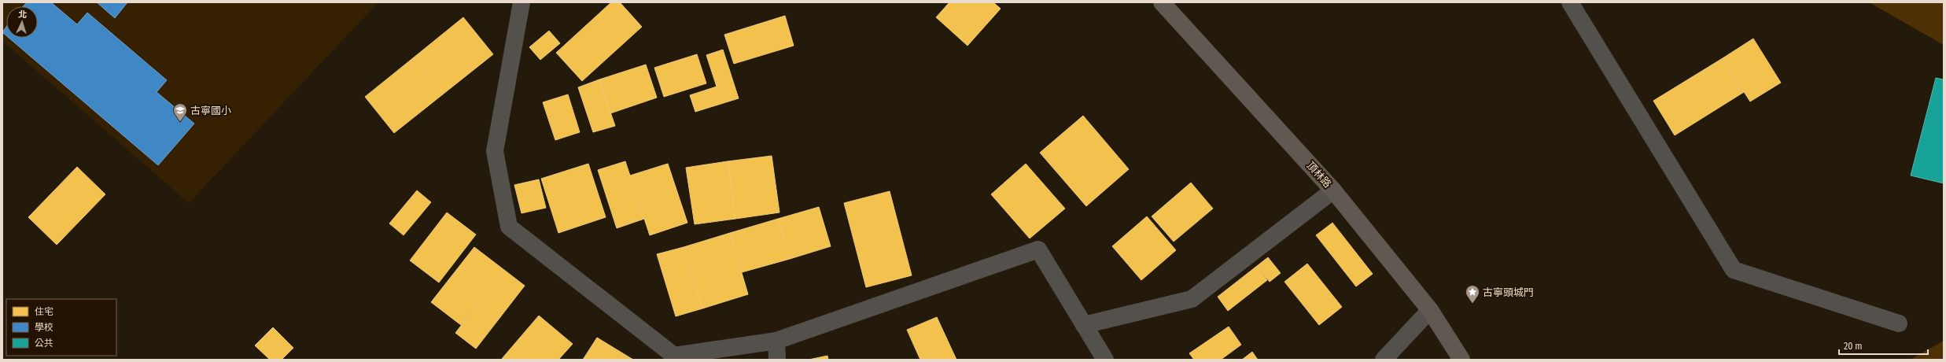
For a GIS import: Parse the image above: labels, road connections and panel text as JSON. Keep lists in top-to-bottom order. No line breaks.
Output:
{"streets":{"main road":["頂林路"]},"places":{"school or university":["古寧國小"],"place":["古寧頭城門"]},"legend":["住宅","學校","公共"],"scale_bar":"20 m","north":"top"}
